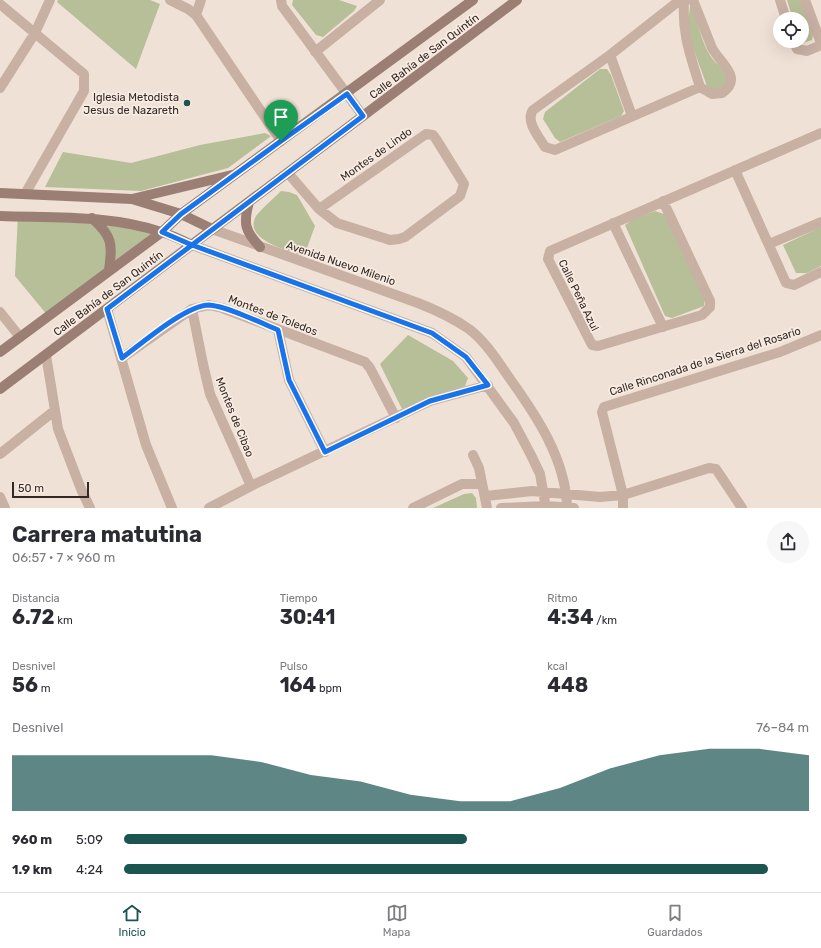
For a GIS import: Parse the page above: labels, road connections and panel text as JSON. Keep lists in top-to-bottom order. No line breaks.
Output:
{"streets":{"street":["Calle Bahía de San Quintín","Montes de Lindo","Avenida Nuevo Milenio","Calle Peña Azul","Montes de Toledos","Calle Rinconada de la Sierra del Rosario","Montes de Cibao"]},"crossings":[["Calle Bahía de San Quintín","Montes de Lindo"],["Calle Bahía de San Quintín","Avenida Nuevo Milenio"],["Montes de Toledos","Montes de Cibao"]],"places":["Iglesia Metodista Jesus de Nazareth"],"scale_bar":"50 m","page":{"scale":"50 m","heading":["Carrera matutina","06:57 · 7 × 960 m"],"stats":[["Distancia","6.72 km"],["Tiempo","30:41"],["Ritmo","4:34 /km"],["Desnivel","56 m"],["Pulso","164 bpm"],["kcal","448"]],"chart":["Desnivel","76–84 m"],"list":[{"name":"960 m","note":"5:09"},{"name":"1.9 km","note":"4:24"}],"tabs":["Inicio","Mapa","Guardados"]}}
